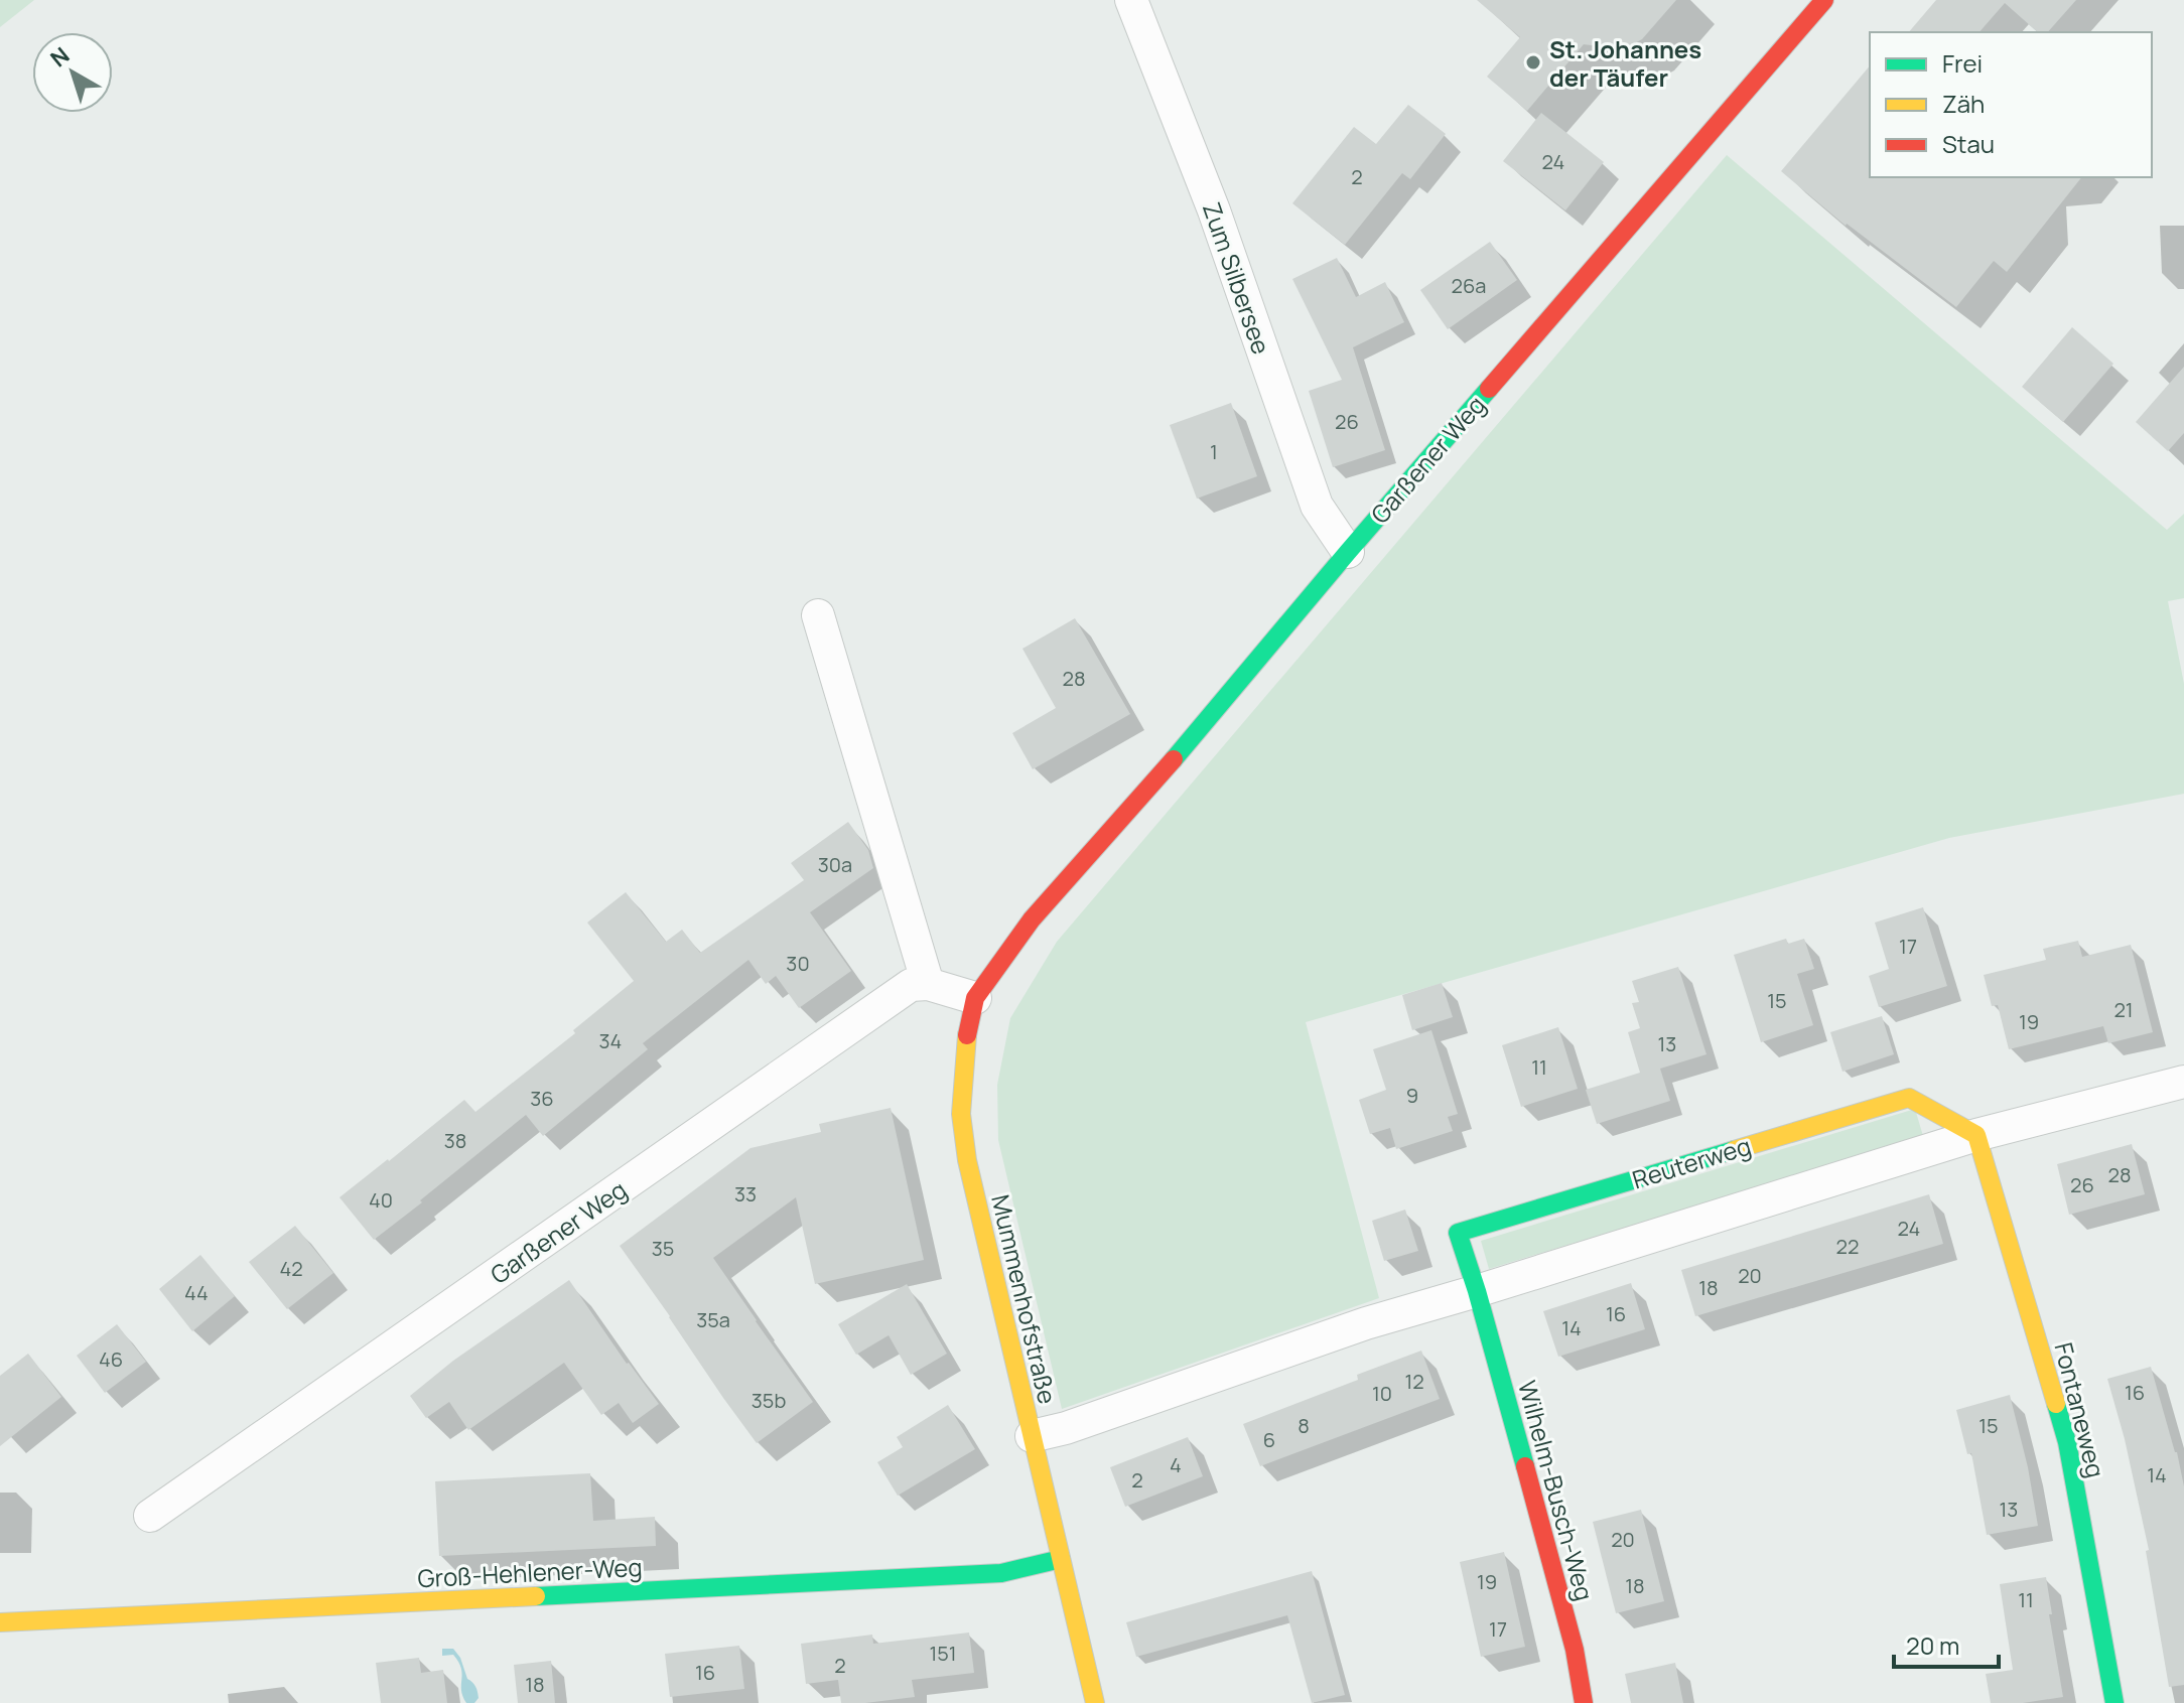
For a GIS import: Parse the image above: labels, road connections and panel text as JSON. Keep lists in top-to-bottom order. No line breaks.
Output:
{"streets":{"street":["Zum Silbersee","Garßener Weg","Reuterweg","Mummenhofstraße","Fontaneweg","Wilhelm-Busch-Weg","Groß-Hehlener-Weg"]},"crossings":[["Zum Silbersee","Garßener Weg"],["Garßener Weg","Mummenhofstraße"],["Reuterweg","Fontaneweg"],["Reuterweg","Wilhelm-Busch-Weg"],["Mummenhofstraße","Groß-Hehlener-Weg"]],"places":["St. Johannes der Täufer"],"house_numbers":["24","2","26a","26","1","28","30a","17","30","15","21","19","34","13","11","9","36","38","28","26","33","40","24","22","35","42","20","18","44","16","35a","14","46","12","16","10","35b","8","15","6","4","14","2","13","20","19","18","11","17","151","2","16","18"],"legend":["Frei","Zäh","Stau"],"scale_bar":"20 m","north":"top left"}
